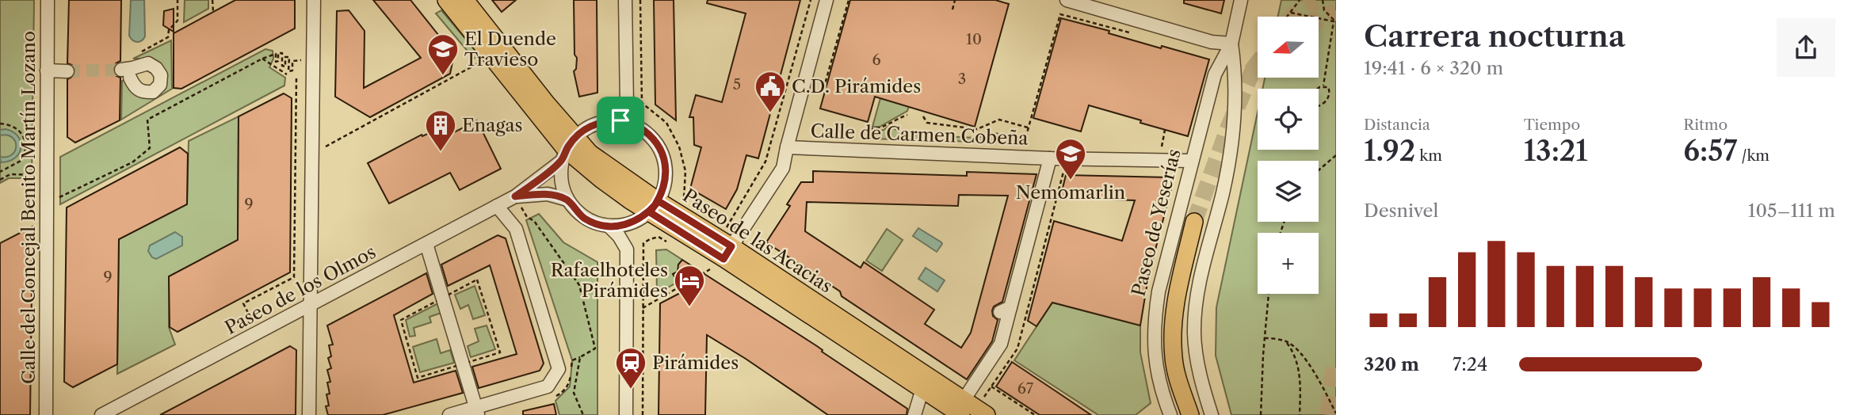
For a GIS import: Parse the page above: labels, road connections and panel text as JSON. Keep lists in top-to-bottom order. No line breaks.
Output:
{"streets":{"main road":["Paseo de Yeserías","Paseo de las Acacias"],"street":["Calle de Carmen Cobeña","Calle del Concejal Benito Martín Lozano","Paseo de los Olmos"]},"crossings":[["Calle de Carmen Cobeña","Paseo de Yeserías"],["Calle de Carmen Cobeña","Paseo de las Acacias"],["Paseo de las Acacias","Paseo de los Olmos"]],"places":{"school or university":["El Duende Travieso","Nemomarlin"],"public building":["C.D. Pirámides"],"building":["Enagas"],"hotel":["Rafaelhoteles Pirámides"],"station":["Pirámides"]},"house_numbers":["10","6","3","5","9","9","67"],"north":"left","page":{"heading":["Carrera nocturna","19:41 · 6 × 320 m"],"map_buttons":"+","stats":[["Distancia","1.92 km"],["Tiempo","13:21"],["Ritmo","6:57 /km"]],"chart":["Desnivel","105–111 m"],"list":[{"name":"320 m","note":"7:24"}]}}
